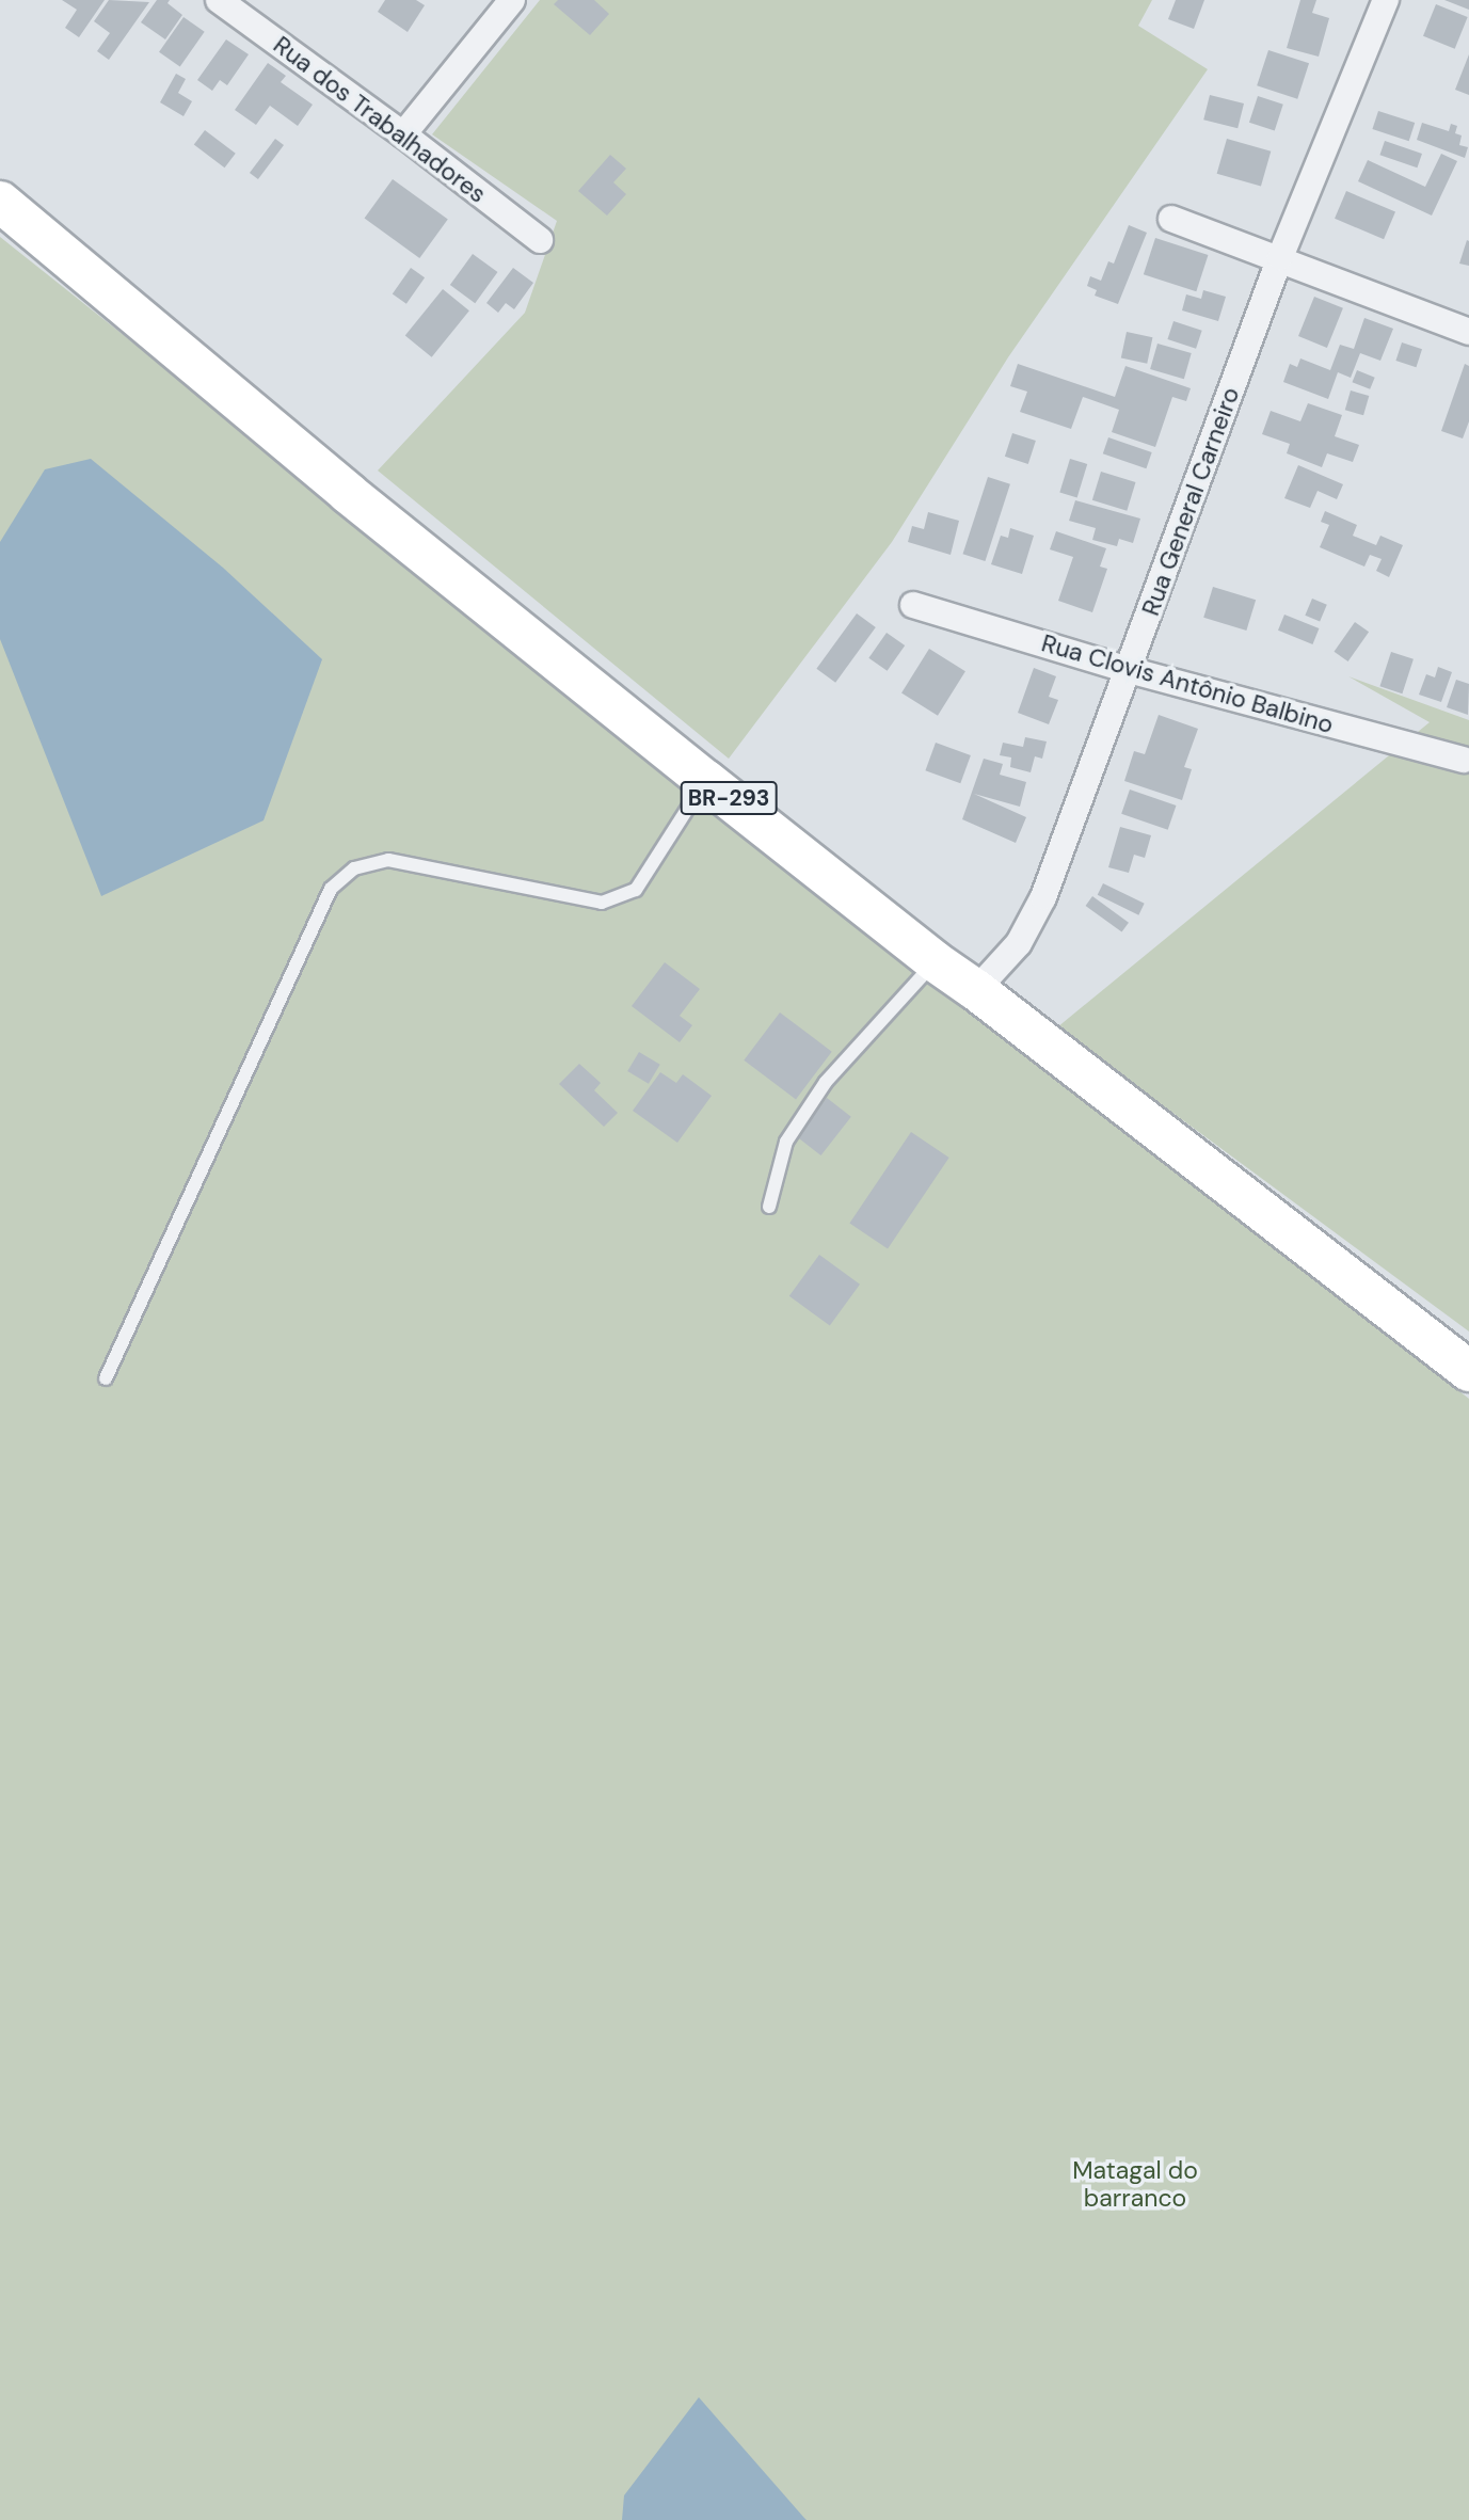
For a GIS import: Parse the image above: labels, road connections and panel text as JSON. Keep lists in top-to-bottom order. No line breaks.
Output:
{"streets":{"highway":["BR-293"],"street":["Rua dos Trabalhadores","Rua General Carneiro","Rua Clovis Antônio Balbino"]},"crossings":[["Rua General Carneiro","Rua Clovis Antônio Balbino"],["Rua General Carneiro","BR-293"]],"parks":["Matagal do barranco"]}
